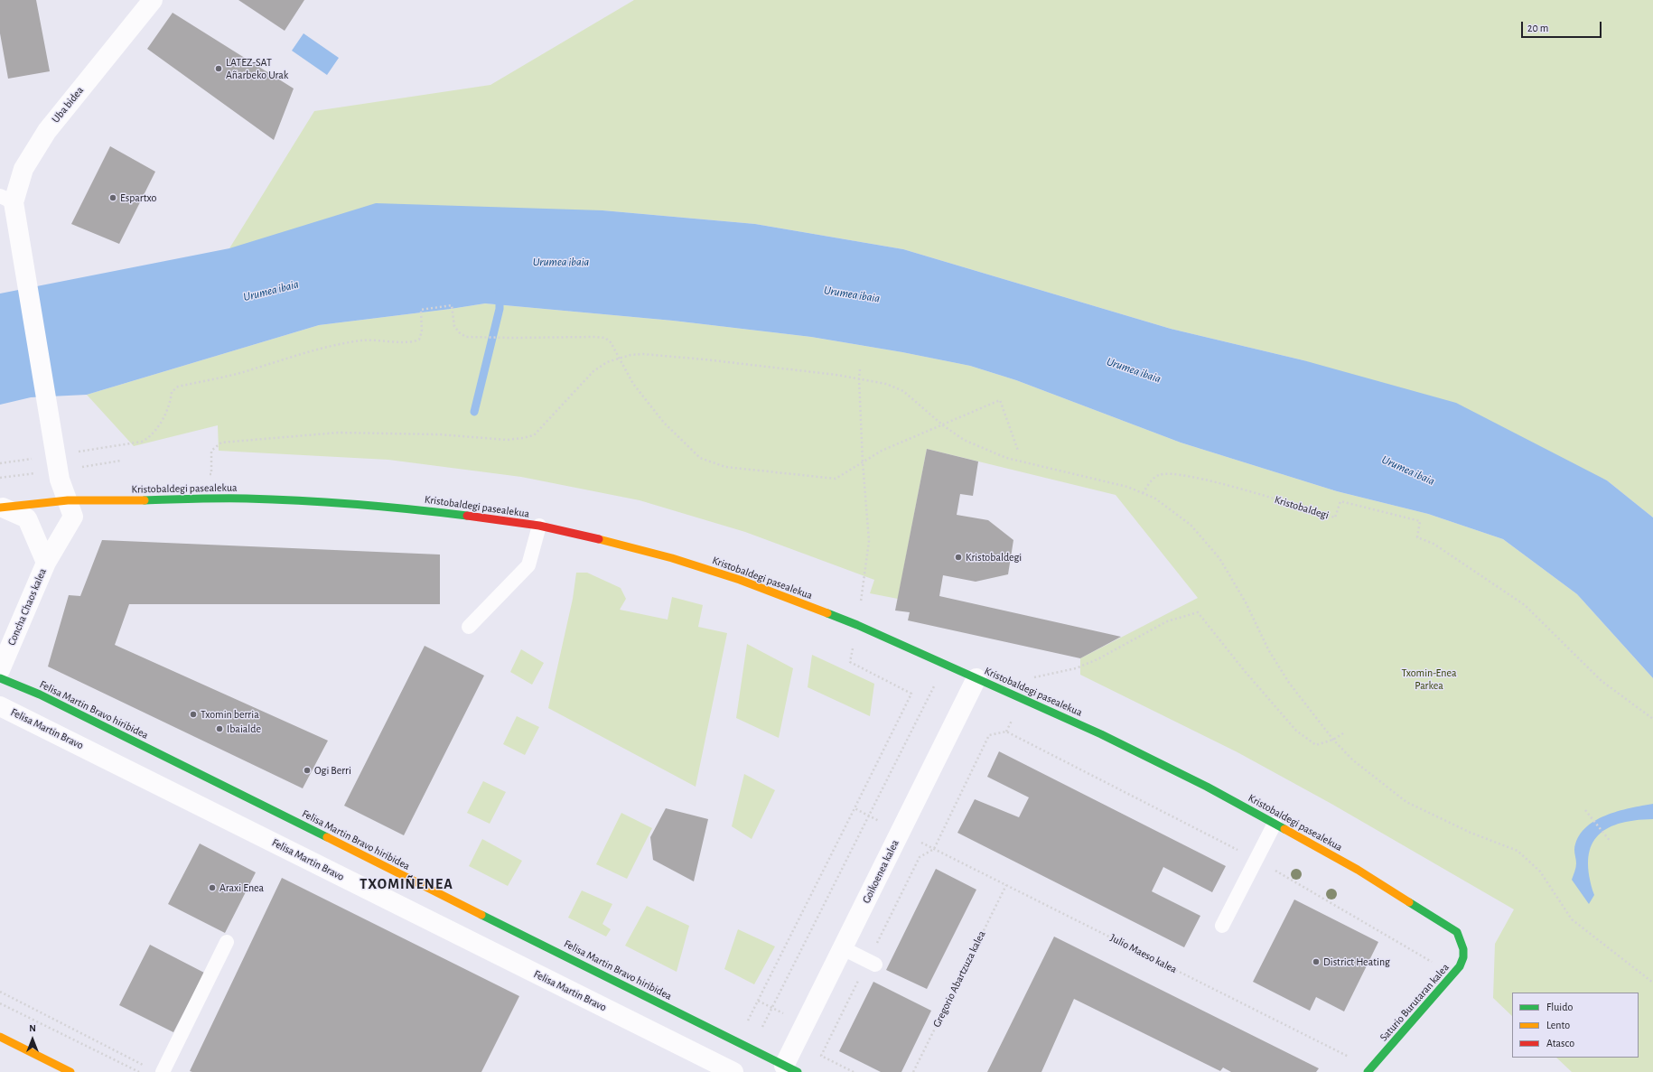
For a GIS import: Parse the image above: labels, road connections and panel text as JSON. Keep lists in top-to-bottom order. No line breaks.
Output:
{"streets":{"street":["Uba bidea","Kristobaldegi pasealekua","Concha Chaos kalea","Felisa Martin Bravo hiribidea","Felisa Martin Bravo","Goikoenea kalea","Saturio Burutaran kalea"],"path":["Kristobaldegi","Julio Maeso kalea","Gregorio Abartzuza kalea"]},"crossings":[["Kristobaldegi pasealekua","Concha Chaos kalea"],["Kristobaldegi pasealekua","Goikoenea kalea"],["Kristobaldegi pasealekua","Saturio Burutaran kalea"],["Felisa Martin Bravo hiribidea","Goikoenea kalea"],["Goikoenea kalea","Julio Maeso kalea"],["Julio Maeso kalea","Gregorio Abartzuza kalea"]],"districts":["TXOMIÑENEA"],"water":["Urumea ibaia"],"parks":["Txomin-Enea Parkea"],"places":["LATEZ-SAT Añarbeko Urak","Espartxo","Kristobaldegi","Txomin berria","Ibaialde","Ogi Berri","Araxi Enea","District Heating"],"legend":["Fluido","Lento","Atasco"],"scale_bar":"20 m","north":"top"}
